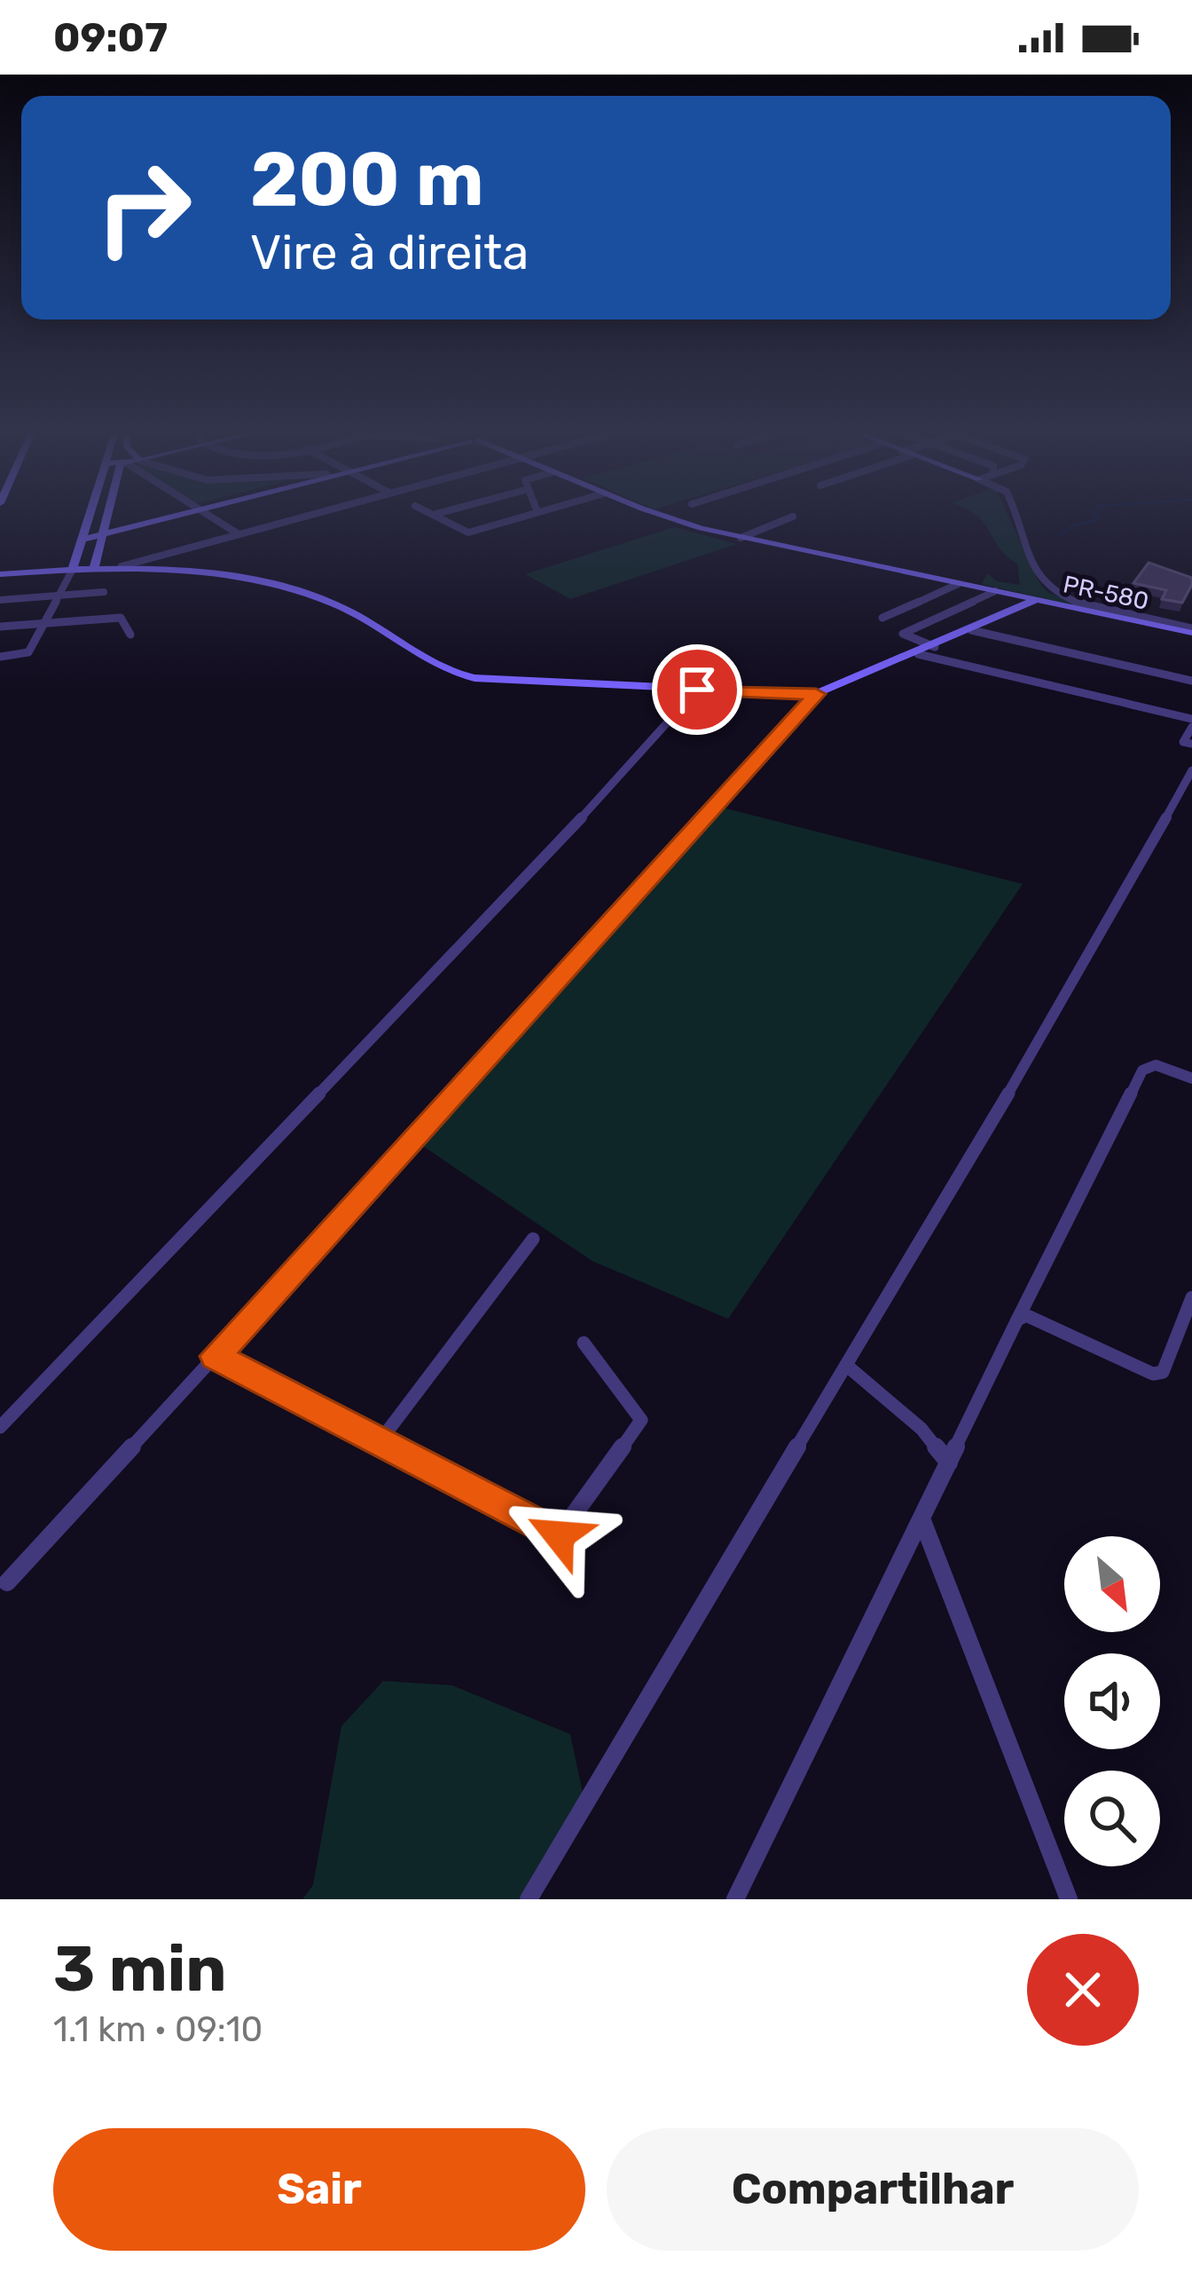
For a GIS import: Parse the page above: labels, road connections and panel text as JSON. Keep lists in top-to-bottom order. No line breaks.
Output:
{"streets":{"street":["PR-580"]},"north":"bottom right","page":{"status":"09:07","turn":["200 m","Vire à direita"],"heading":["3 min","1.1 km · 09:10"],"buttons":["Sair","Compartilhar"]}}
